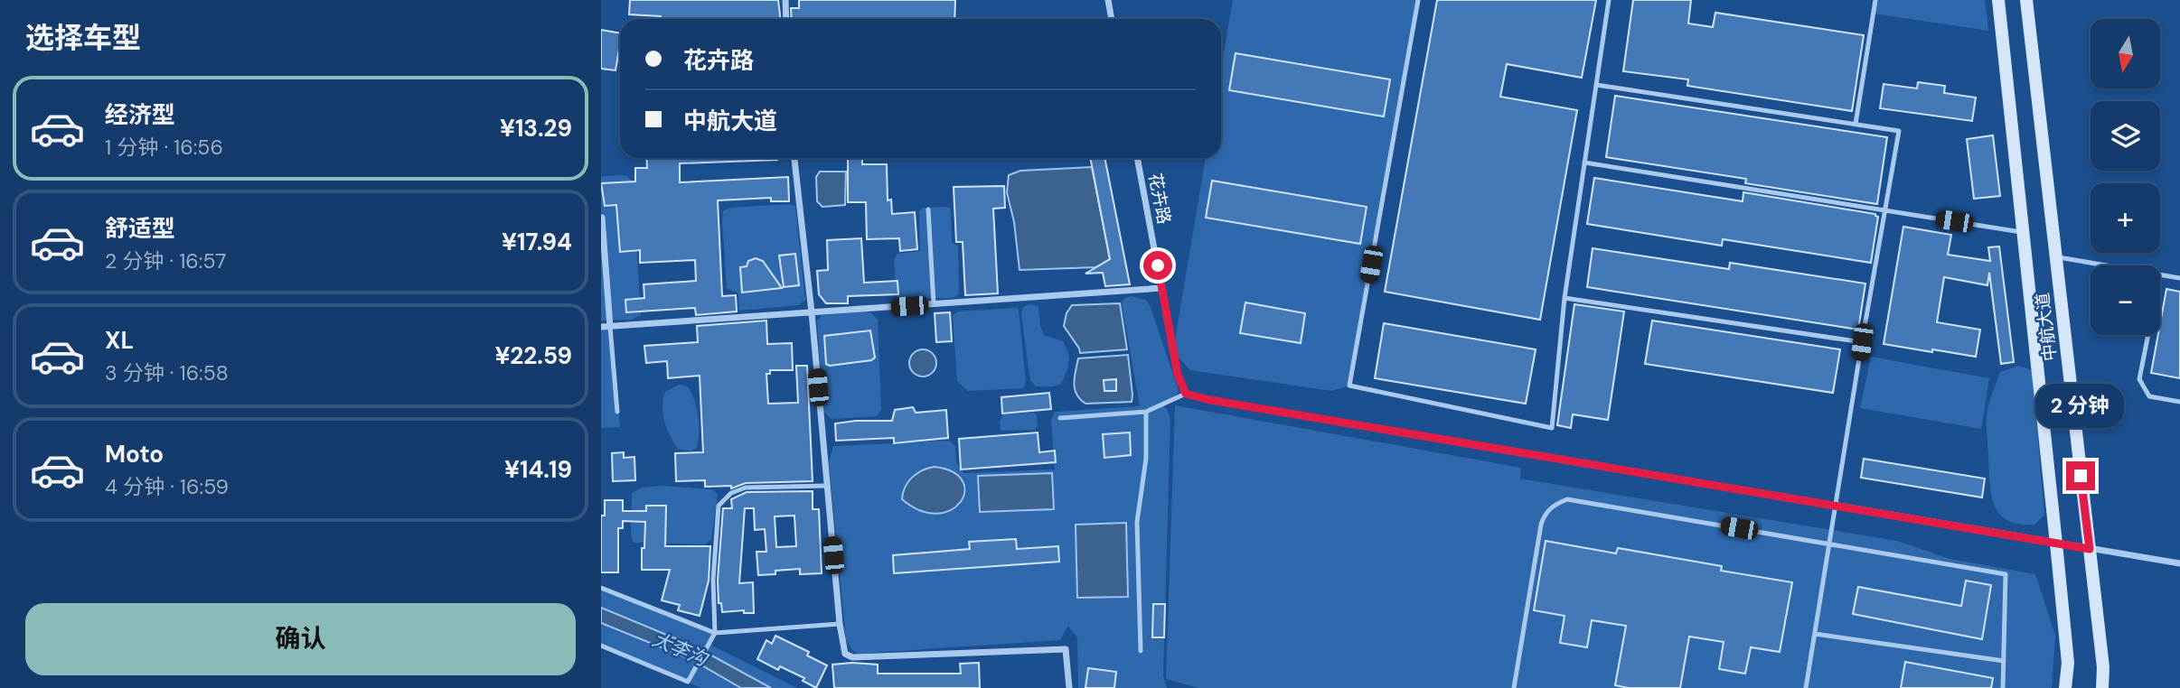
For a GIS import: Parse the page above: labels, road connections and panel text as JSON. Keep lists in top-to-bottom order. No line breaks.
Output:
{"streets":{"main road":["中航大道"],"street":["花卉路"]},"water":["大李沟"],"north":"bottom","page":{"heading":"选择车型","map_buttons":["+","−"],"banner":["花卉路","中航大道"],"list":[{"name":"经济型","note":"1 分钟 · 16:56","value":"¥13.29"},{"name":"舒适型","note":"2 分钟 · 16:57","value":"¥17.94"},{"name":"XL","note":"3 分钟 · 16:58","value":"¥22.59"},{"name":"Moto","note":"4 分钟 · 16:59","value":"¥14.19"}],"bubble":"2 分钟","buttons":"确认"}}
